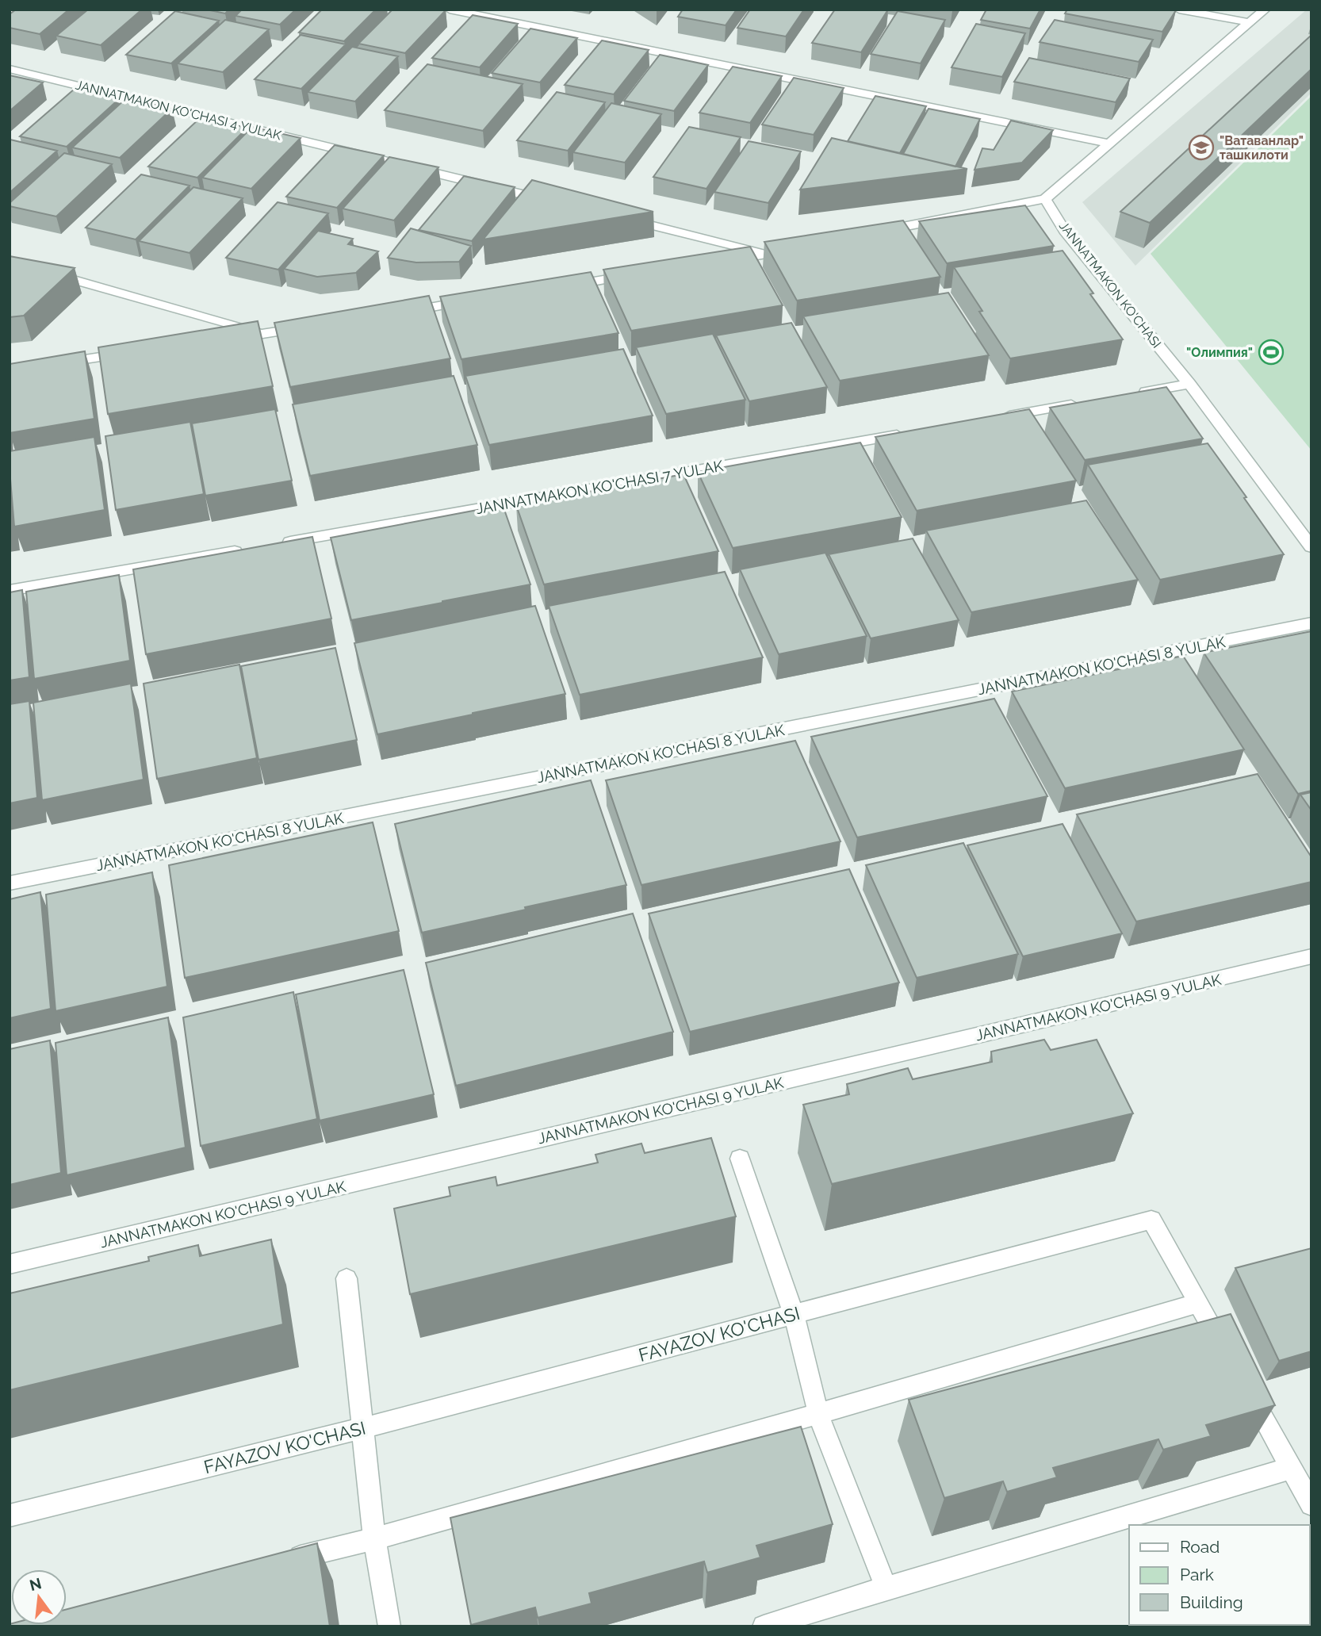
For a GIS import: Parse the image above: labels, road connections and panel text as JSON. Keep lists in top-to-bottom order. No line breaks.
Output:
{"streets":{"street":["JANNATMAKON KO'CHASI 4 YULAK","JANNATMAKON KO'CHASI","JANNATMAKON KO'CHASI 7 YULAK","JANNATMAKON KO'CHASI 8 YULAK","JANNATMAKON KO'CHASI 9 YULAK","FAYAZOV KO'CHASI"]},"places":{"school or university":["\"Ватаванлар\" ташкилоти"],"sports":["\"Олимпия\""]},"legend":["Road","Park","Building"],"north":"top"}
